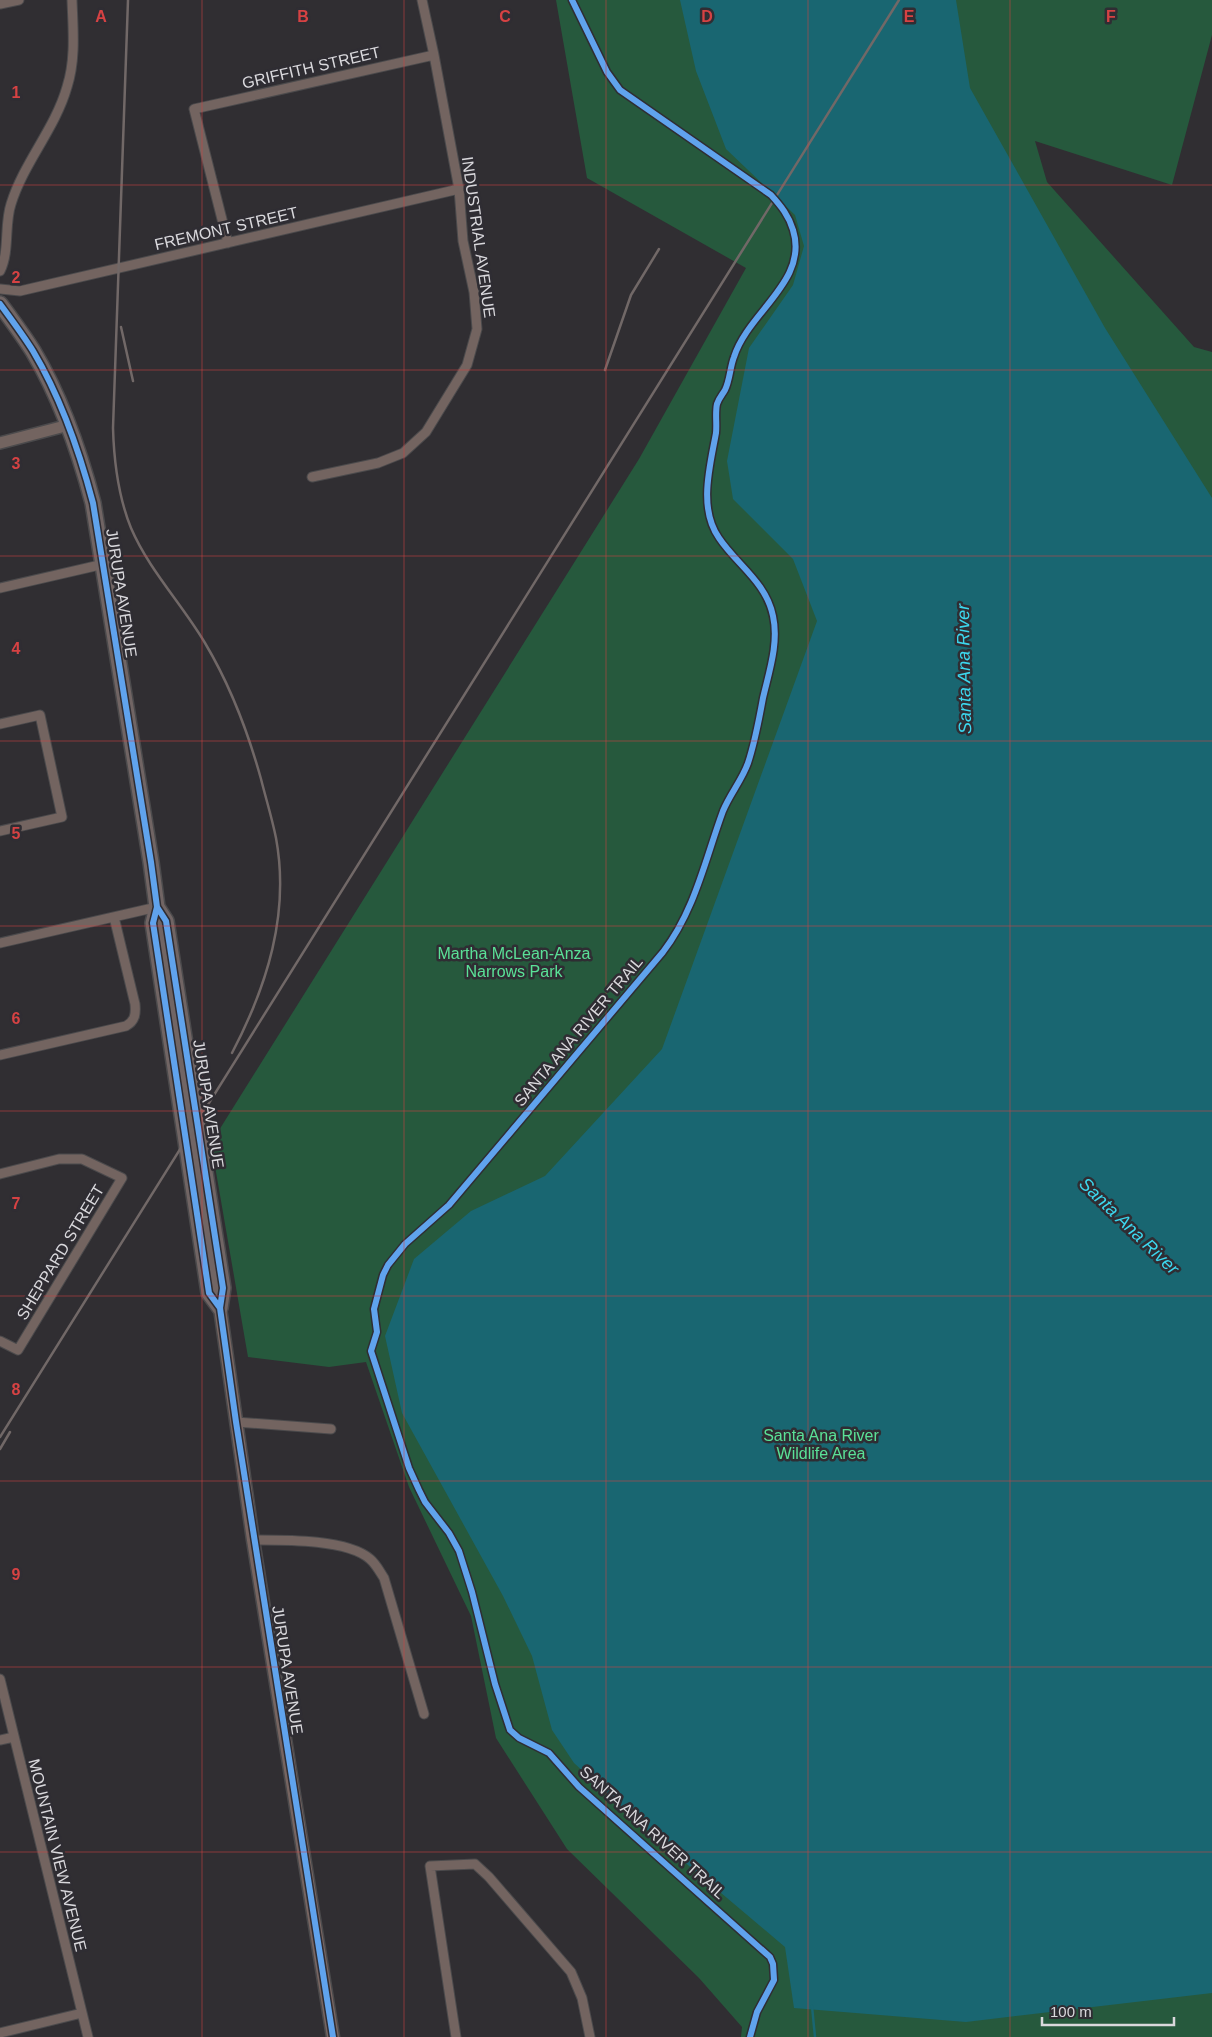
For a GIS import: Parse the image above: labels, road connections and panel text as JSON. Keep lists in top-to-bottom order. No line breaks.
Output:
{"streets":{"main road":["JURUPA AVENUE"],"street":["GRIFFITH STREET","FREMONT STREET","INDUSTRIAL AVENUE","SHEPPARD STREET","MOUNTAIN VIEW AVENUE"],"cycle path":["SANTA ANA RIVER TRAIL"]},"crossings":[["GRIFFITH STREET","FREMONT STREET"],["GRIFFITH STREET","INDUSTRIAL AVENUE"],["FREMONT STREET","INDUSTRIAL AVENUE"]],"water":["Santa Ana River"],"parks":["Martha McLean-Anza Narrows Park","Santa Ana River Wildlife Area"],"scale_bar":"100 m","grid":{"columns":["A","B","C","D","E","F"],"rows":["1","2","3","4","5","6","7","8","9"]}}
